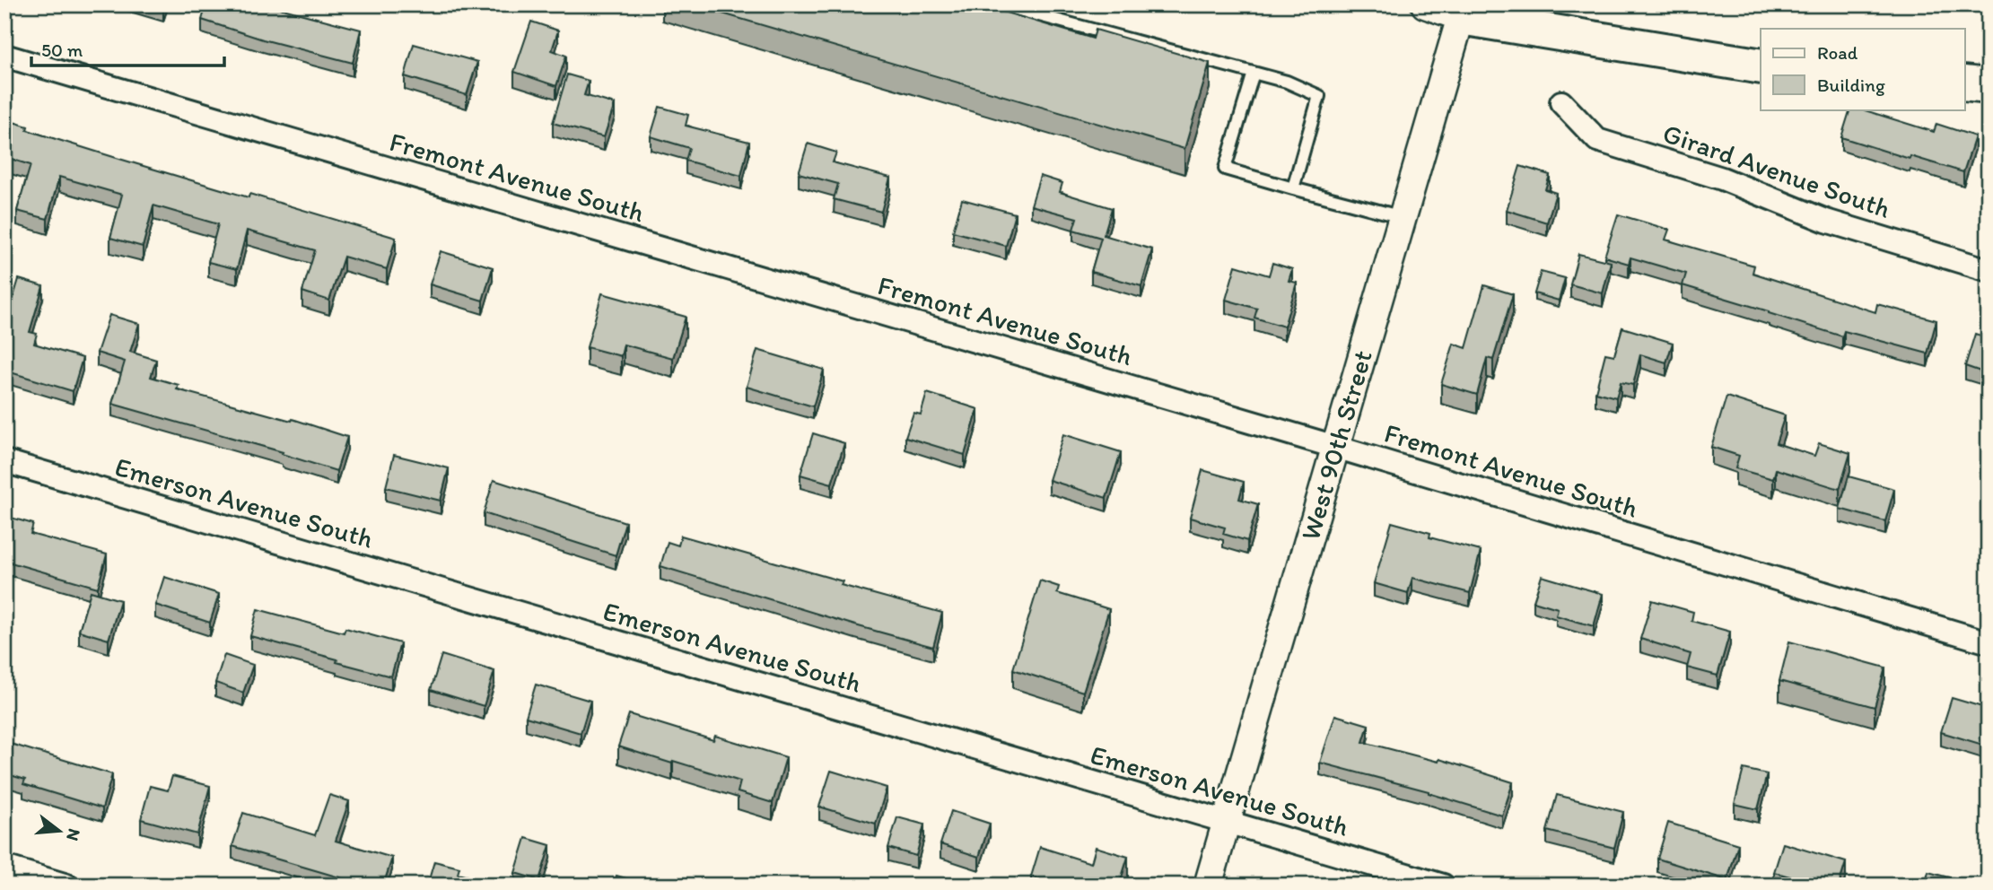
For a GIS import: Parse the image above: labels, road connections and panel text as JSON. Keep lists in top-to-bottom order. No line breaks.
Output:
{"streets":{"street":["Girard Avenue South","Fremont Avenue South","West 90th Street","Emerson Avenue South"]},"crossings":[["Fremont Avenue South","West 90th Street"],["West 90th Street","Emerson Avenue South"]],"legend":["Road","Building"],"scale_bar":"50 m","north":"right"}
